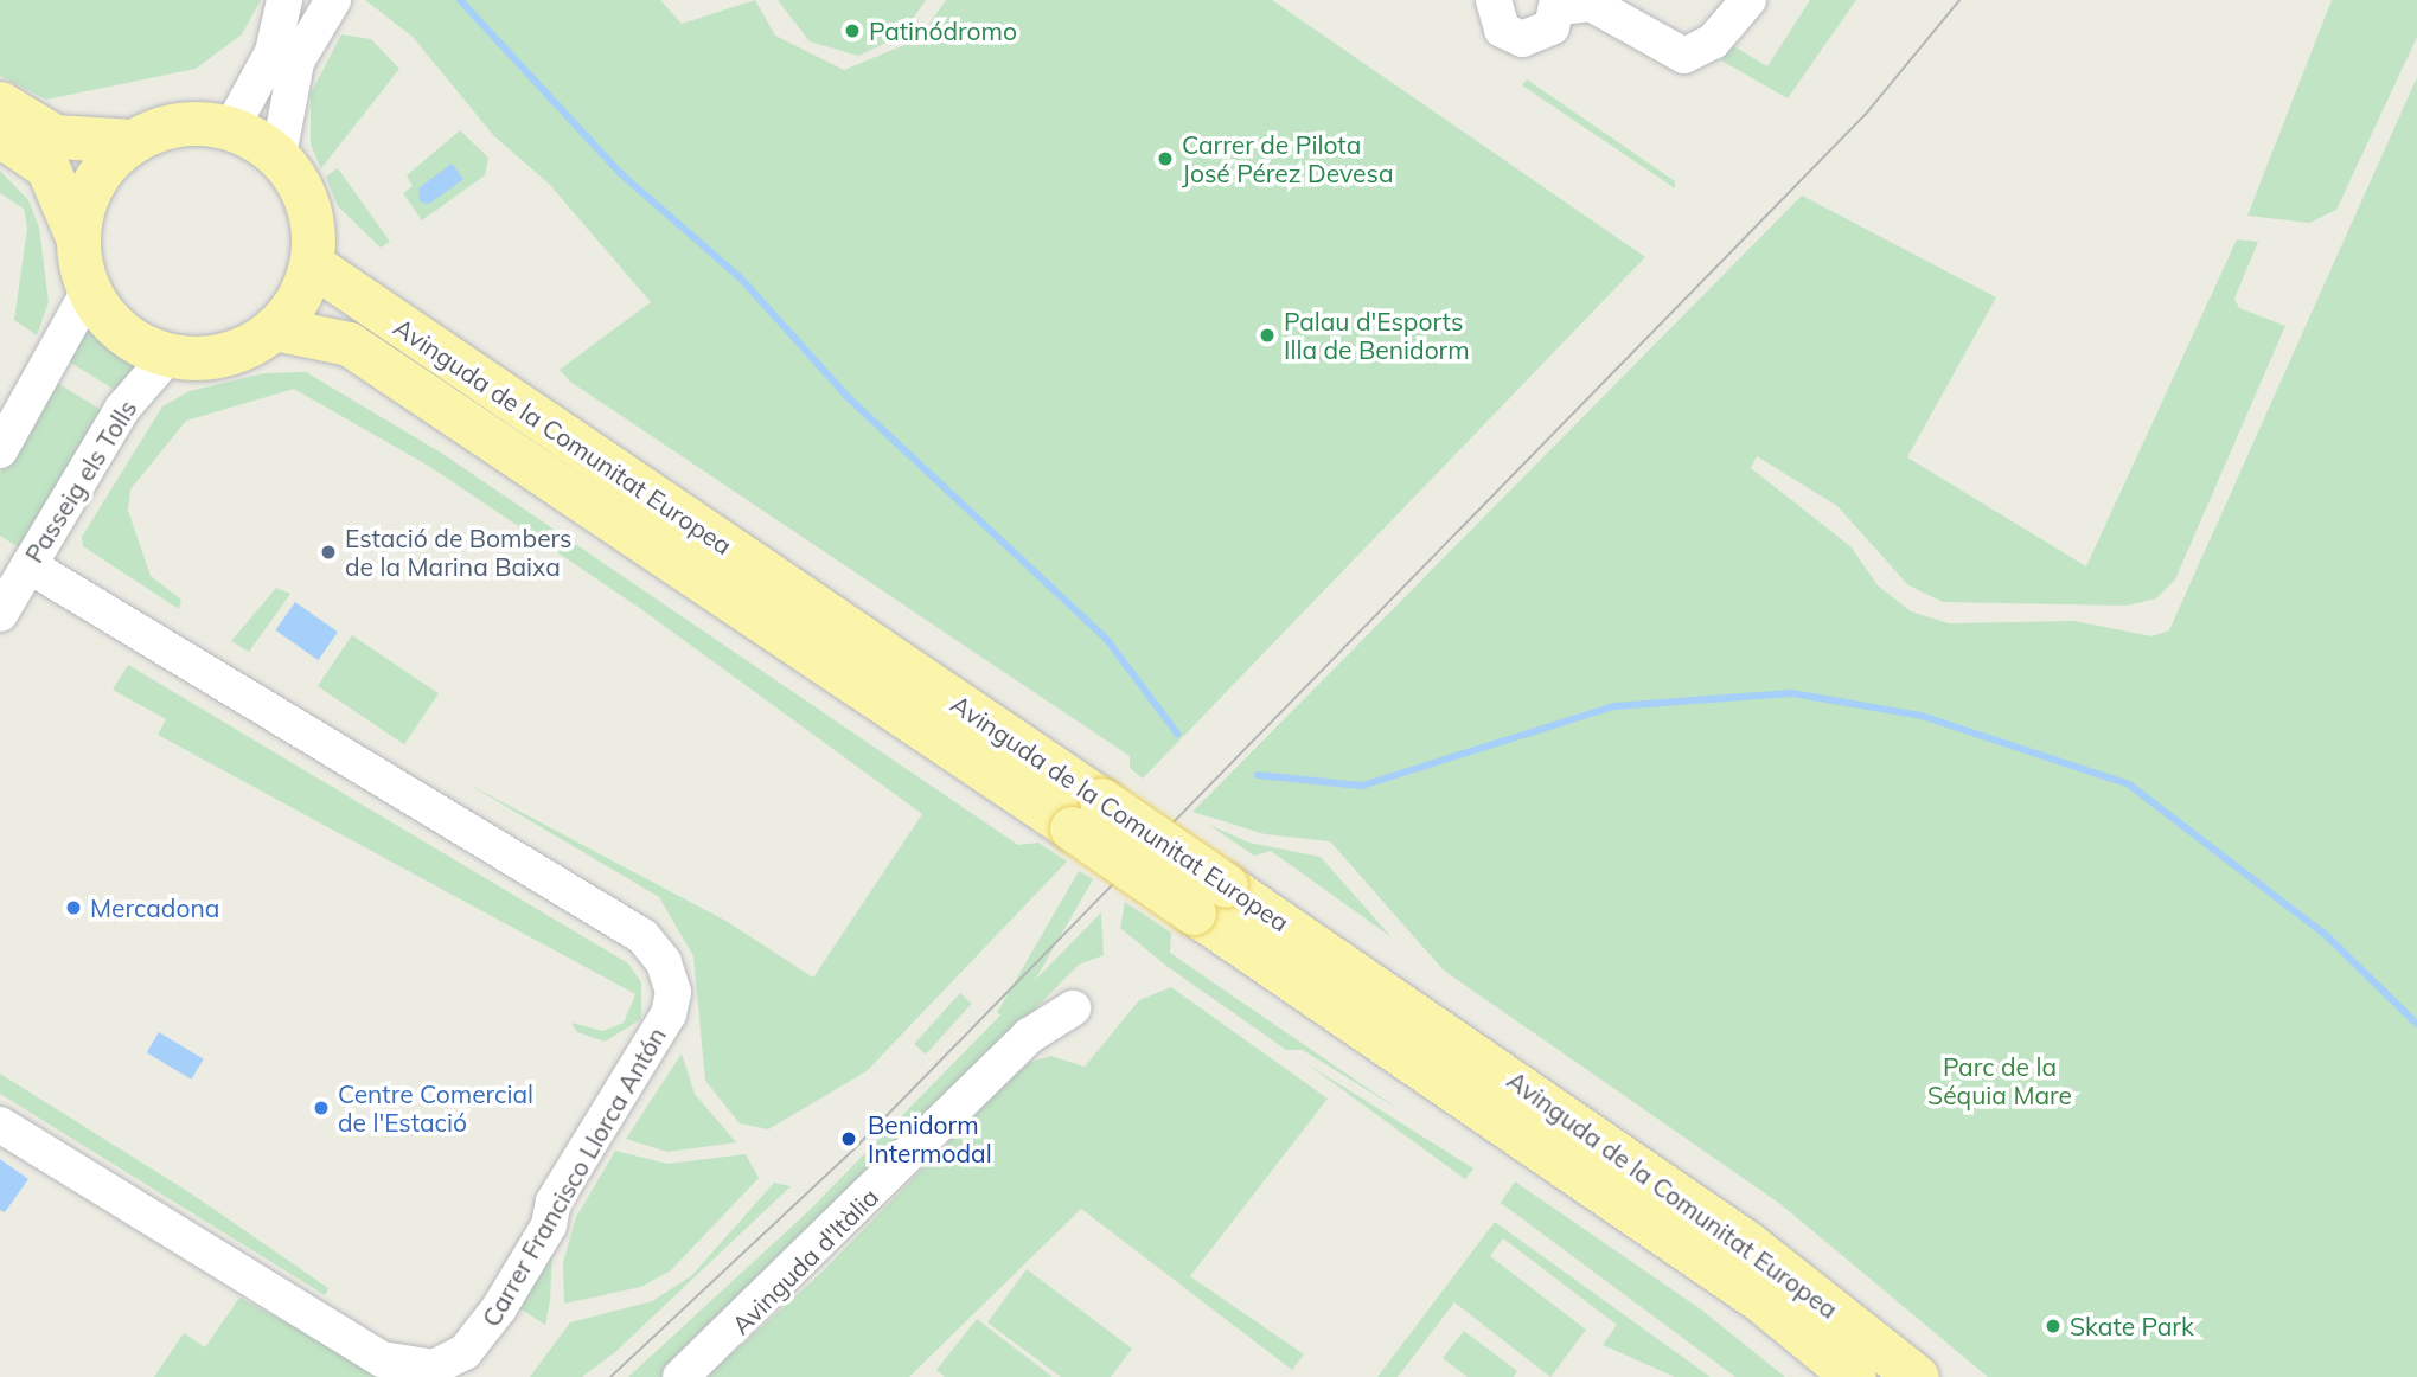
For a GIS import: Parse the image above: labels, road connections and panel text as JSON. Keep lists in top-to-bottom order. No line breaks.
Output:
{"streets":{"main road":["Avinguda de la Comunitat Europea"],"street":["Passeig els Tolls","Carrer Francisco Llorca Antón","Avinguda d'Itàlia"]},"crossings":[["Avinguda de la Comunitat Europea","Passeig els Tolls"],["Passeig els Tolls","Carrer Francisco Llorca Antón"]],"parks":["Parc de la Séquia Mare"],"places":["Patinódromo","Carrer de Pilota José Pérez Devesa","Palau d'Esports Illa de Benidorm","Estació de Bombers de la Marina Baixa","Mercadona","Centre Comercial de l'Estació","Benidorm Intermodal","Skate Park"]}
